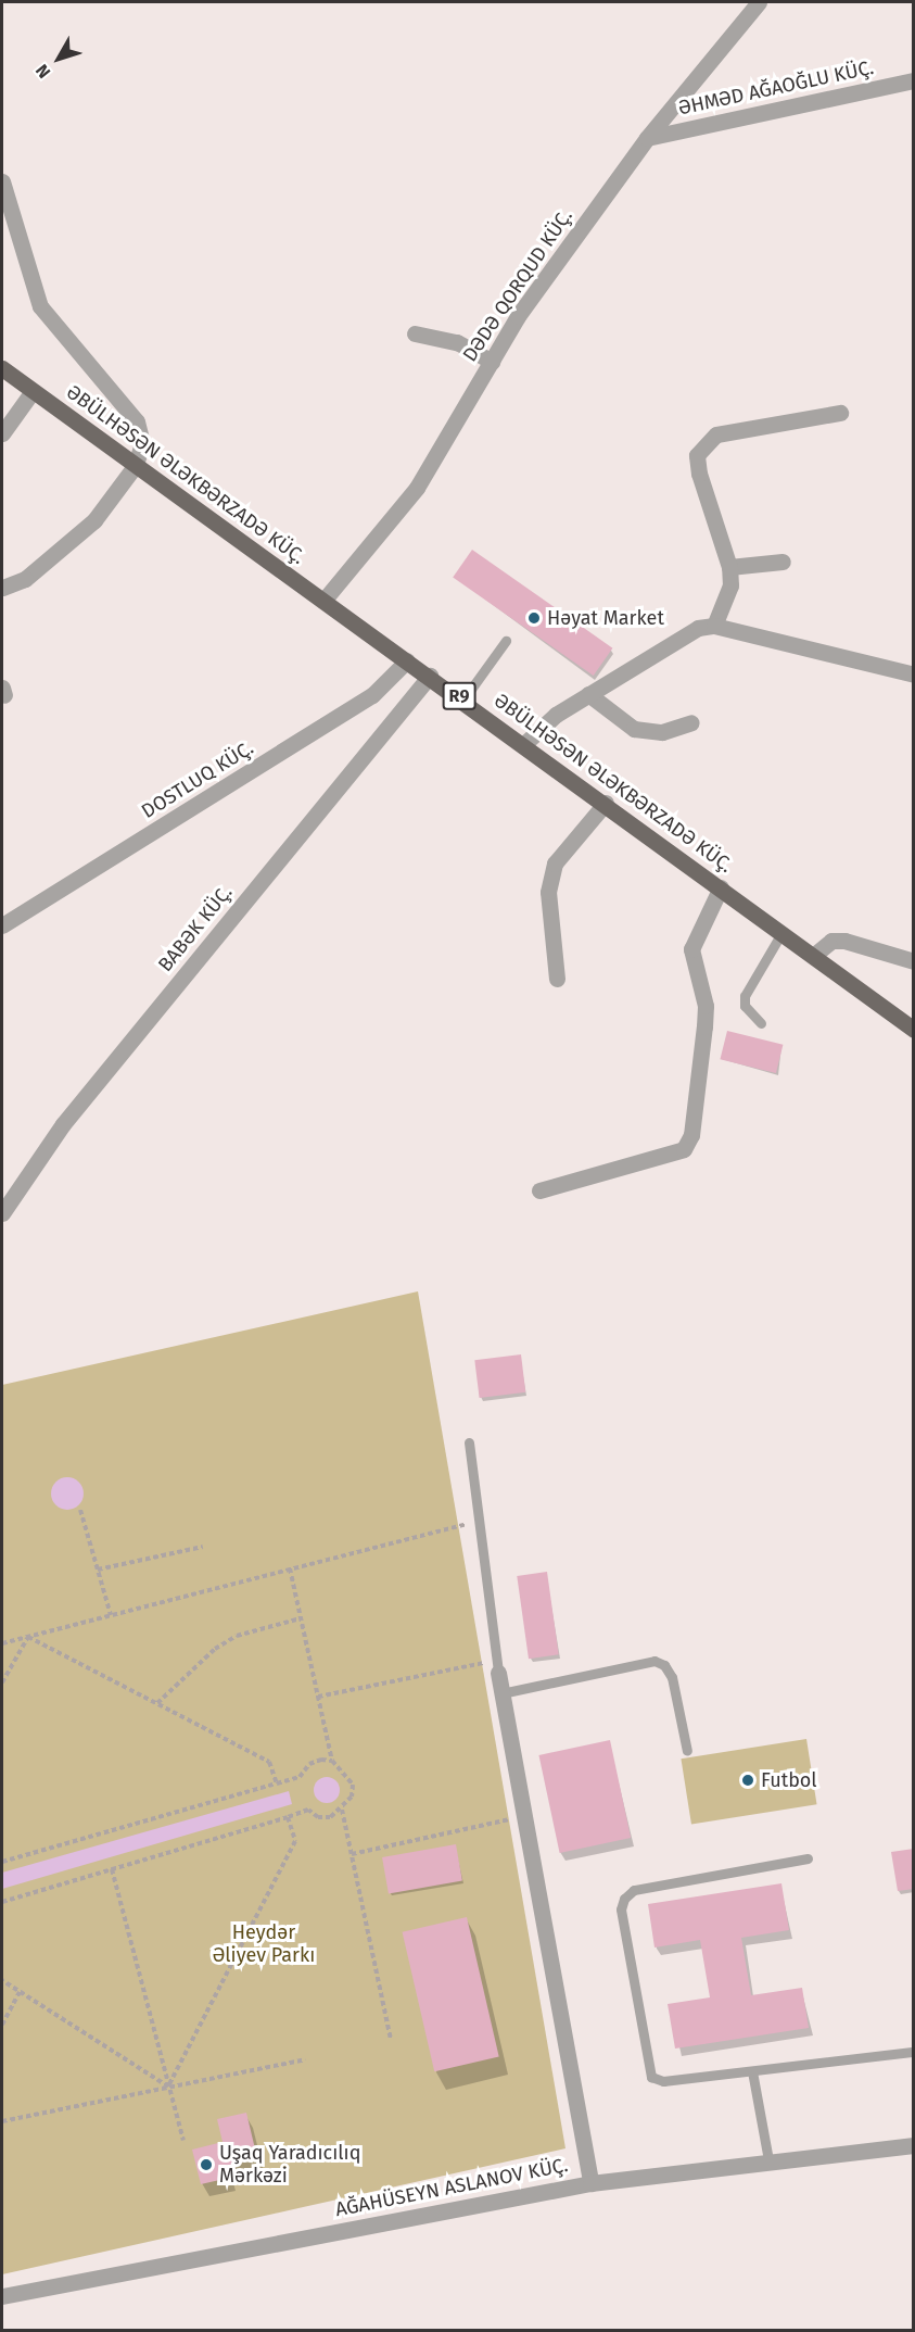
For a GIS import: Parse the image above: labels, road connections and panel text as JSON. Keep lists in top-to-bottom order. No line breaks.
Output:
{"streets":{"main road":["ƏBÜLHƏSƏN ƏLƏKBƏRZADƏ KÜÇ.","R9"],"street":["ƏHMƏD AĞAOĞLU KÜÇ.","DƏDƏ QORQUD KÜÇ.","DOSTLUQ KÜÇ.","BABƏK KÜÇ.","AĞAHÜSEYN ASLANOV KÜÇ."]},"crossings":[["ƏHMƏD AĞAOĞLU KÜÇ.","DƏDƏ QORQUD KÜÇ."],["DƏDƏ QORQUD KÜÇ.","ƏBÜLHƏSƏN ƏLƏKBƏRZADƏ KÜÇ."],["ƏBÜLHƏSƏN ƏLƏKBƏRZADƏ KÜÇ.","DOSTLUQ KÜÇ."],["ƏBÜLHƏSƏN ƏLƏKBƏRZADƏ KÜÇ.","BABƏK KÜÇ."]],"parks":["Heydər Əliyev Parkı"],"places":["Həyat Market","Futbol","Uşaq Yaradıcılıq Mərkəzi"],"north":"bottom left"}
